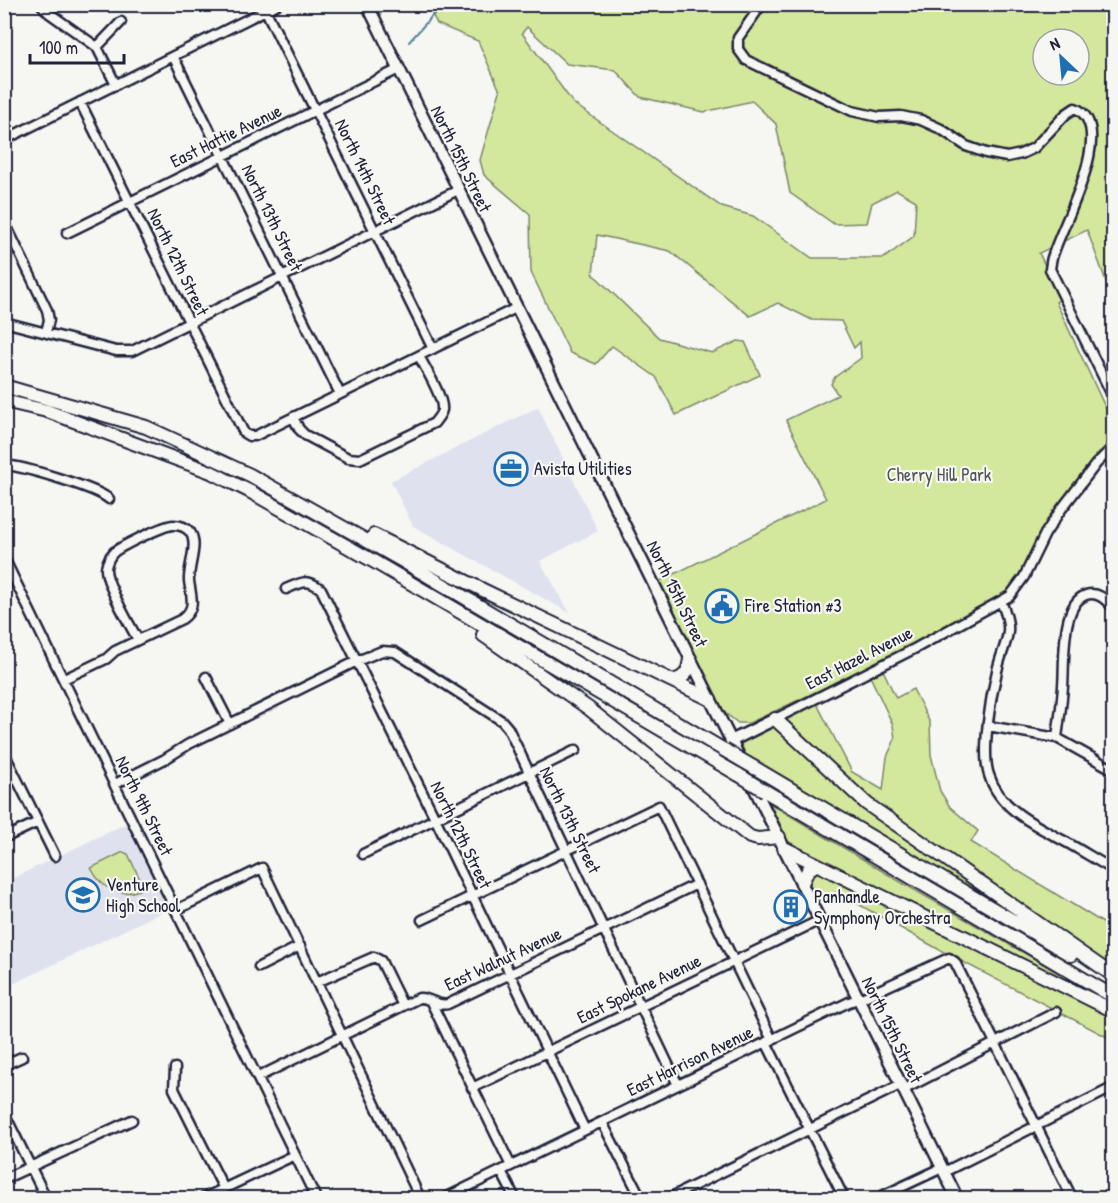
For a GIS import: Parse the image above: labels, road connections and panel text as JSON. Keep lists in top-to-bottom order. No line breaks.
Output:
{"streets":{"main road":["North 15th Street","East Hazel Avenue"],"street":["East Hattie Avenue","North 14th Street","North 13th Street","North 12th Street","North 9th Street","East Walnut Avenue","East Spokane Avenue","East Harrison Avenue"]},"crossings":[["East Hattie Avenue","North 15th Street"],["East Hattie Avenue","North 14th Street"],["East Hattie Avenue","North 13th Street"],["East Hattie Avenue","North 12th Street"],["North 15th Street","East Hazel Avenue"],["North 15th Street","East Spokane Avenue"],["North 15th Street","East Harrison Avenue"],["North 13th Street","North 12th Street"],["North 13th Street","North 9th Street"],["North 13th Street","East Walnut Avenue"],["North 13th Street","East Spokane Avenue"],["North 13th Street","East Harrison Avenue"],["North 12th Street","East Walnut Avenue"],["North 12th Street","East Spokane Avenue"],["North 12th Street","East Harrison Avenue"],["North 9th Street","East Walnut Avenue"]],"parks":["Cherry Hill Park"],"places":{"office":["Avista Utilities"],"public building":["Fire Station #3"],"school or university":["Venture High School"],"building":["Panhandle Symphony Orchestra"]},"scale_bar":"100 m","north":"top left"}
